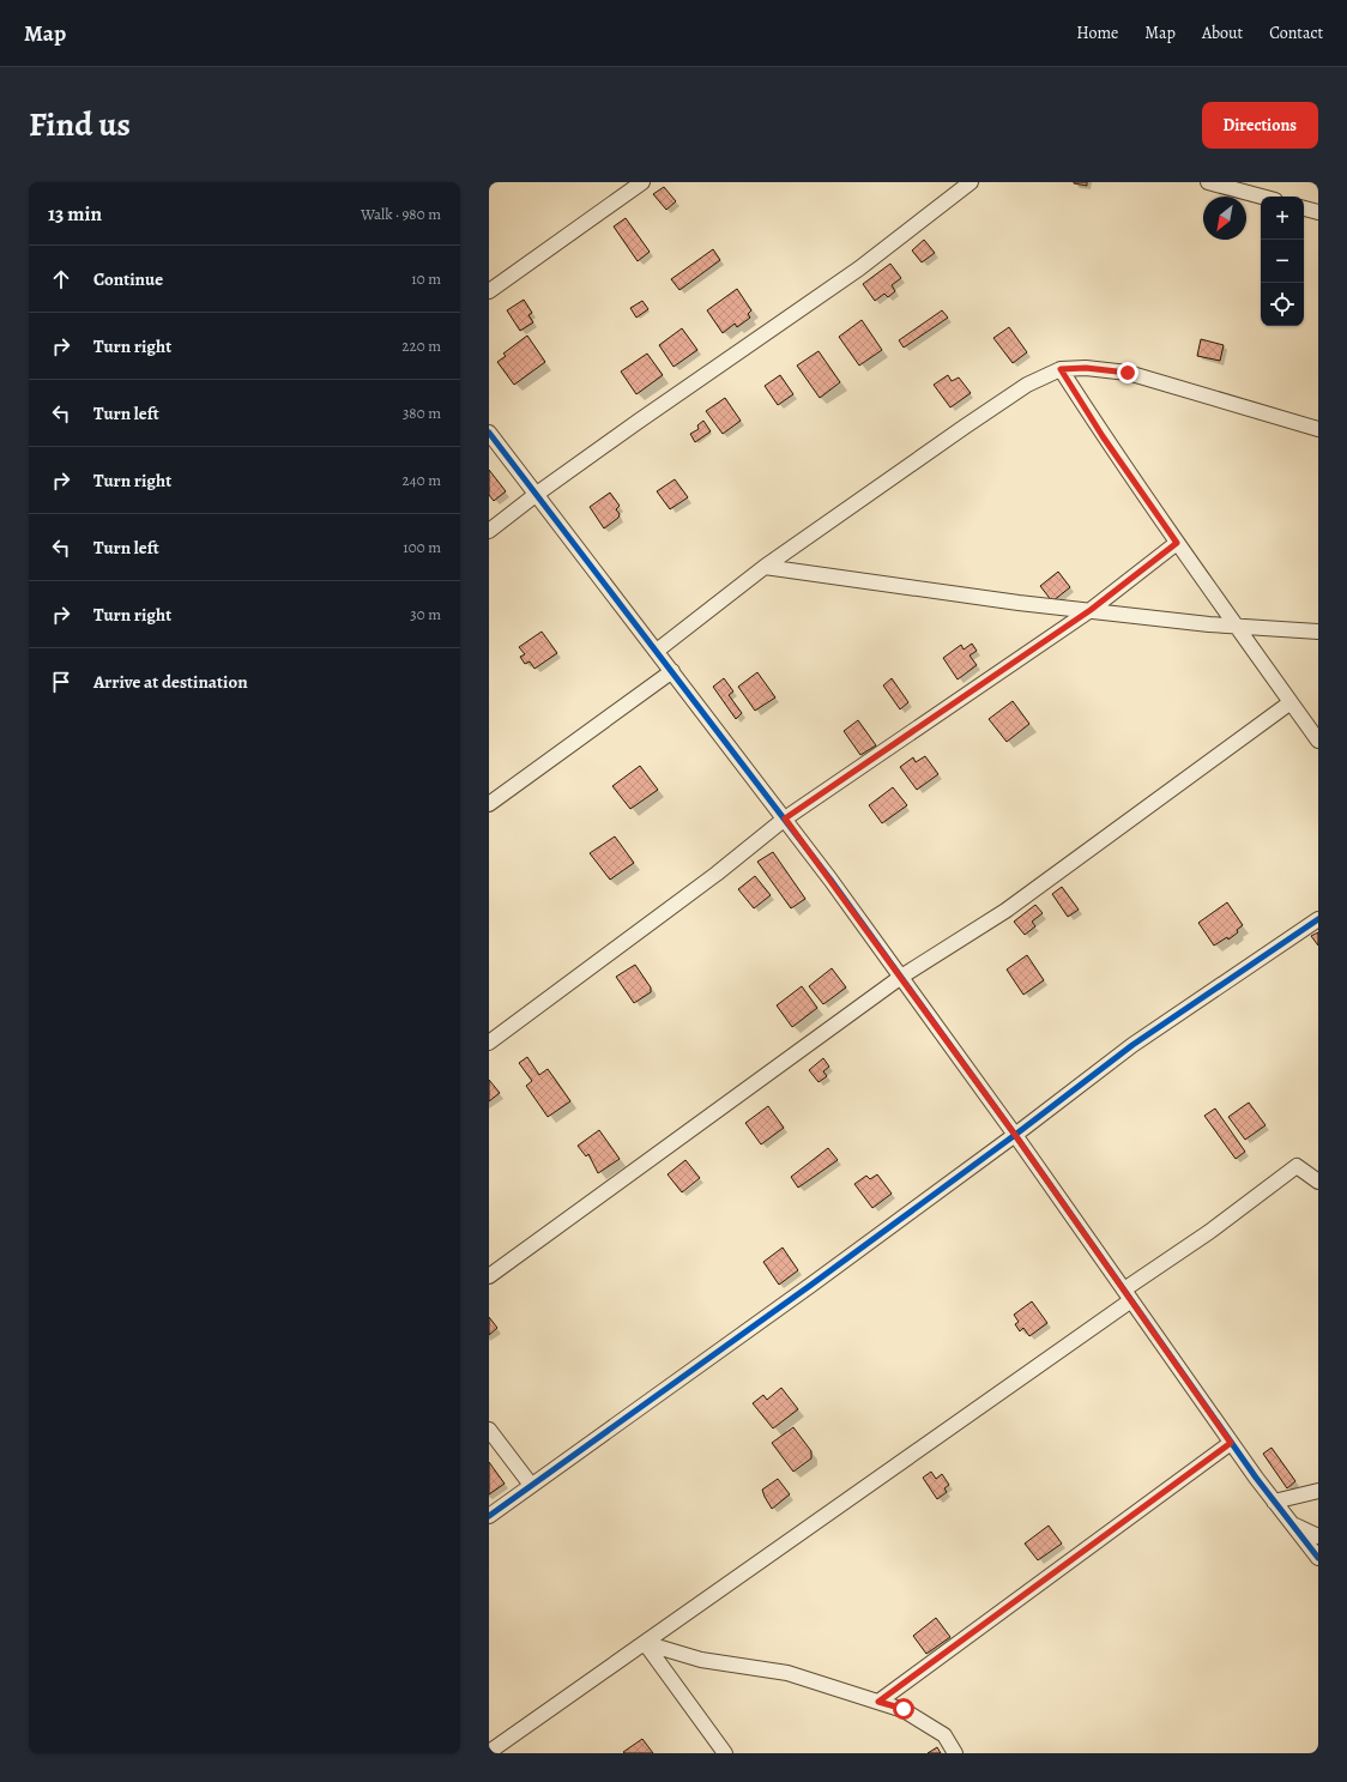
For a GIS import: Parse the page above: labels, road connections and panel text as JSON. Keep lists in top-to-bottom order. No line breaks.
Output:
{"north":"bottom left","page":{"header":"Map","nav":["Home","Map","About","Contact"],"title":"Find us","buttons":"Directions","heading":["13 min","Walk · 980 m"],"map_buttons":["+","−"],"list":[["Continue","10 m"],["Turn right","220 m"],["Turn left","380 m"],["Turn right","240 m"],["Turn left","100 m"],["Turn right","30 m"],"Arrive at destination"]}}
